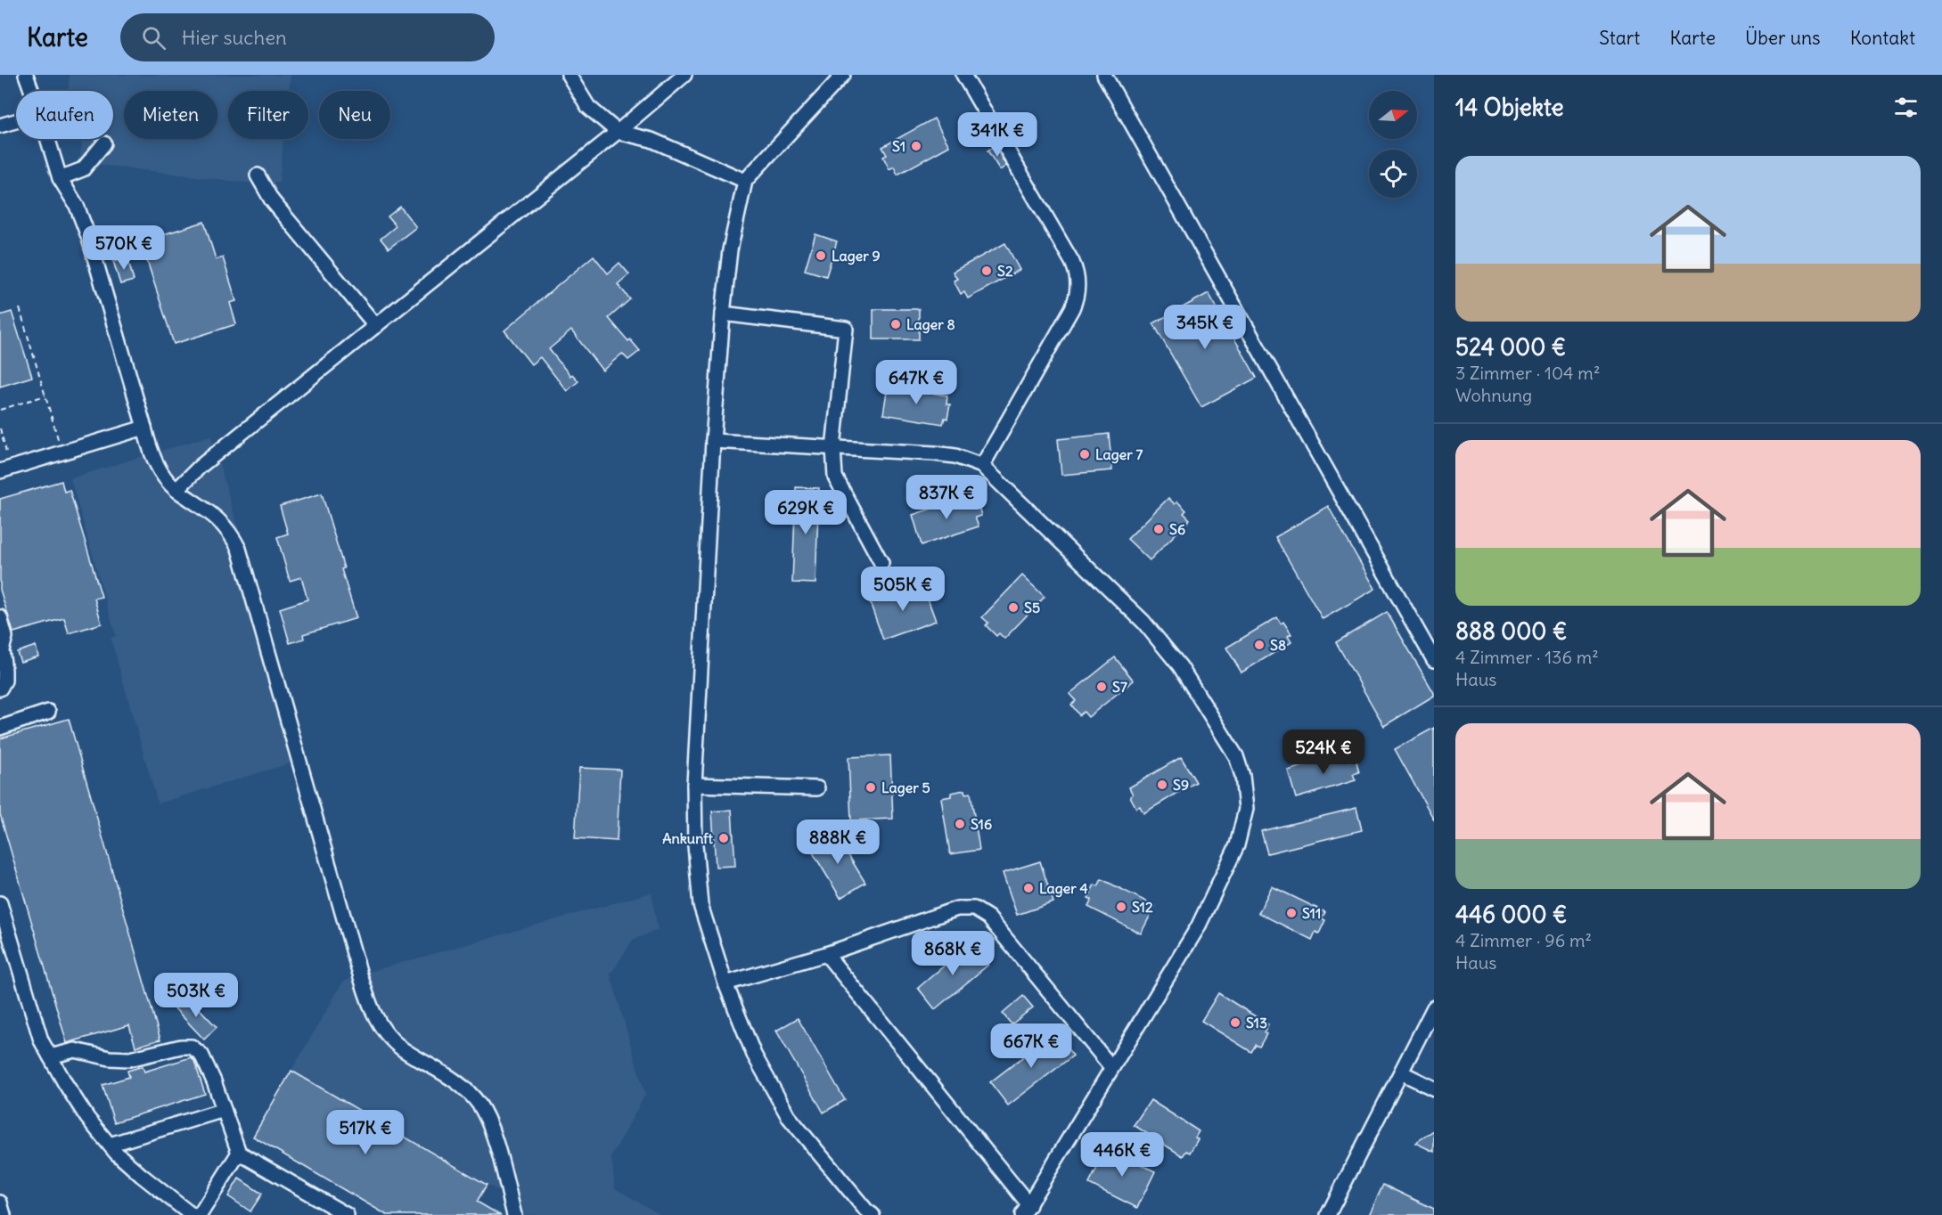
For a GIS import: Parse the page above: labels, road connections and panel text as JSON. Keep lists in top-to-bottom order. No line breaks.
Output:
{"places":["S1","Lager 9","S2","Lager 8","Lager 7","S6","S5","S8","S7","S9","Lager 5","S16","Ankunft","Lager 4","S12","S11","S13"],"north":"right","page":{"header":"Karte","search":"Hier suchen","nav":["Start","Karte","Über uns","Kontakt"],"heading":"14 Objekte","chip":["Kaufen","Mieten","Filter","Neu"],"price":["341K €","570K €","345K €","647K €","837K €","629K €","505K €","524K €","888K €","868K €","503K €","667K €","517K €","446K €"],"list":[{"name":"524 000 €","note":"3 Zimmer · 104 m² · Wohnung"},{"name":"888 000 €","note":"4 Zimmer · 136 m² · Haus"},{"name":"446 000 €","note":"4 Zimmer · 96 m² · Haus"}]}}
